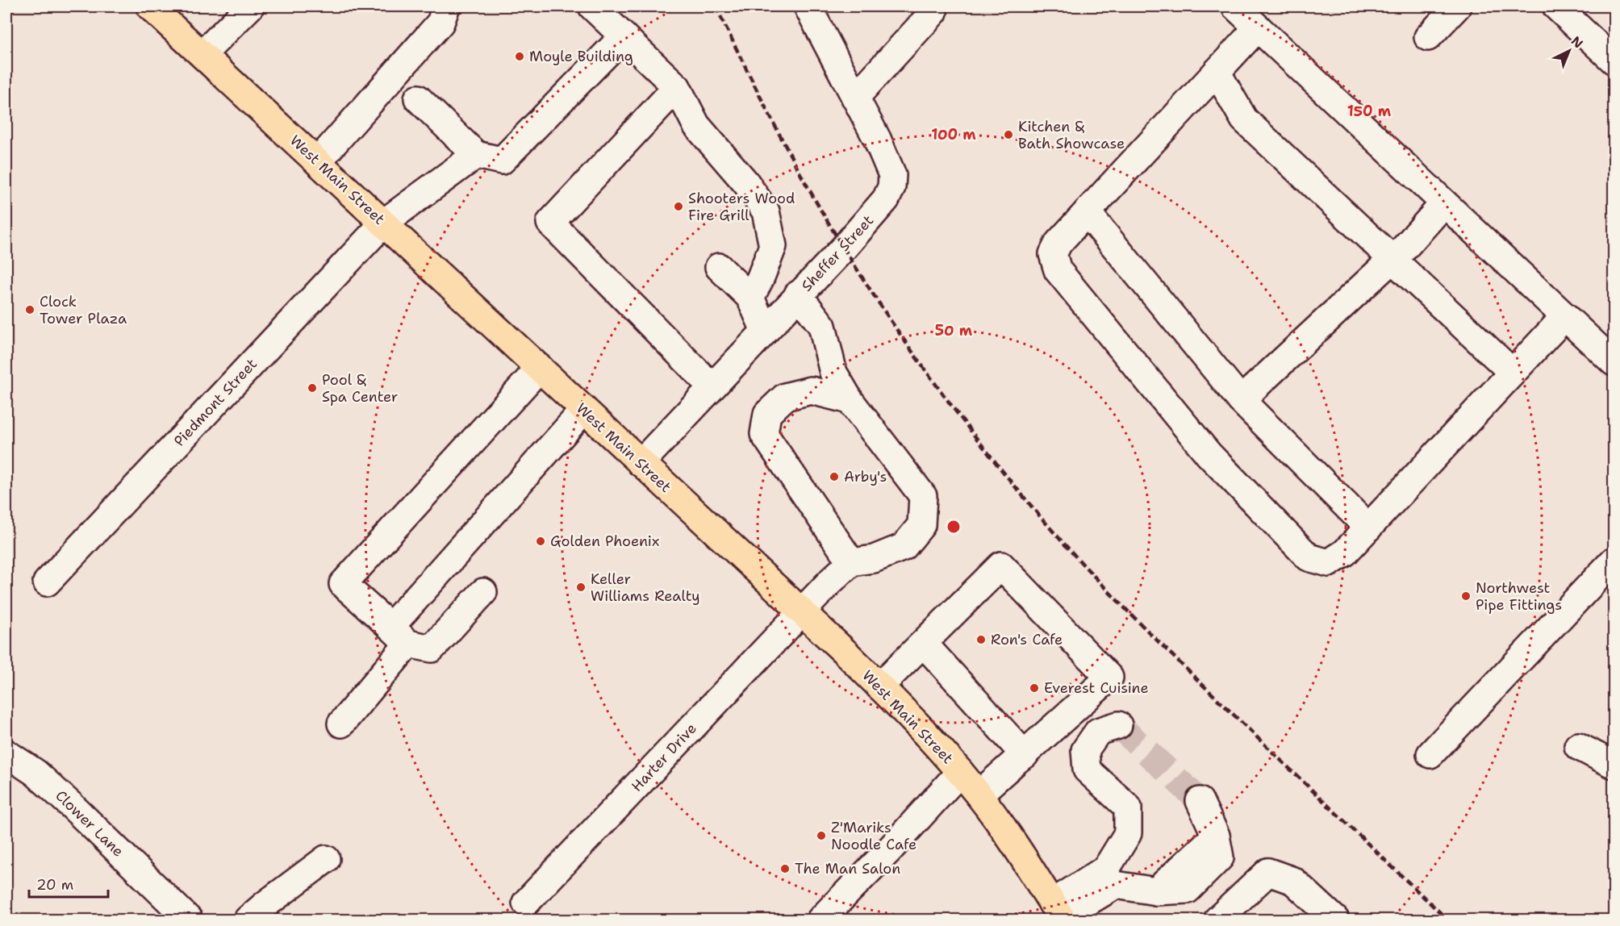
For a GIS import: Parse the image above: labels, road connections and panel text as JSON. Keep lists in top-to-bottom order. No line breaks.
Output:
{"streets":{"main road":["West Main Street"],"street":["Sheffer Street","Piedmont Street","Harter Drive","Clower Lane"]},"crossings":[["West Main Street","Sheffer Street"],["West Main Street","Piedmont Street"],["West Main Street","Harter Drive"]],"places":["Moyle Building","Kitchen & Bath Showcase","Shooters Wood Fire Grill","Clock Tower Plaza","Pool & Spa Center","Arby's","Golden Phoenix","Keller Williams Realty","Northwest Pipe Fittings","Ron's Cafe","Everest Cuisine","Z'Mariks Noodle Cafe","The Man Salon"],"scale_bar":"20 m","north":"top right","rings":["150 m","100 m","50 m"]}
